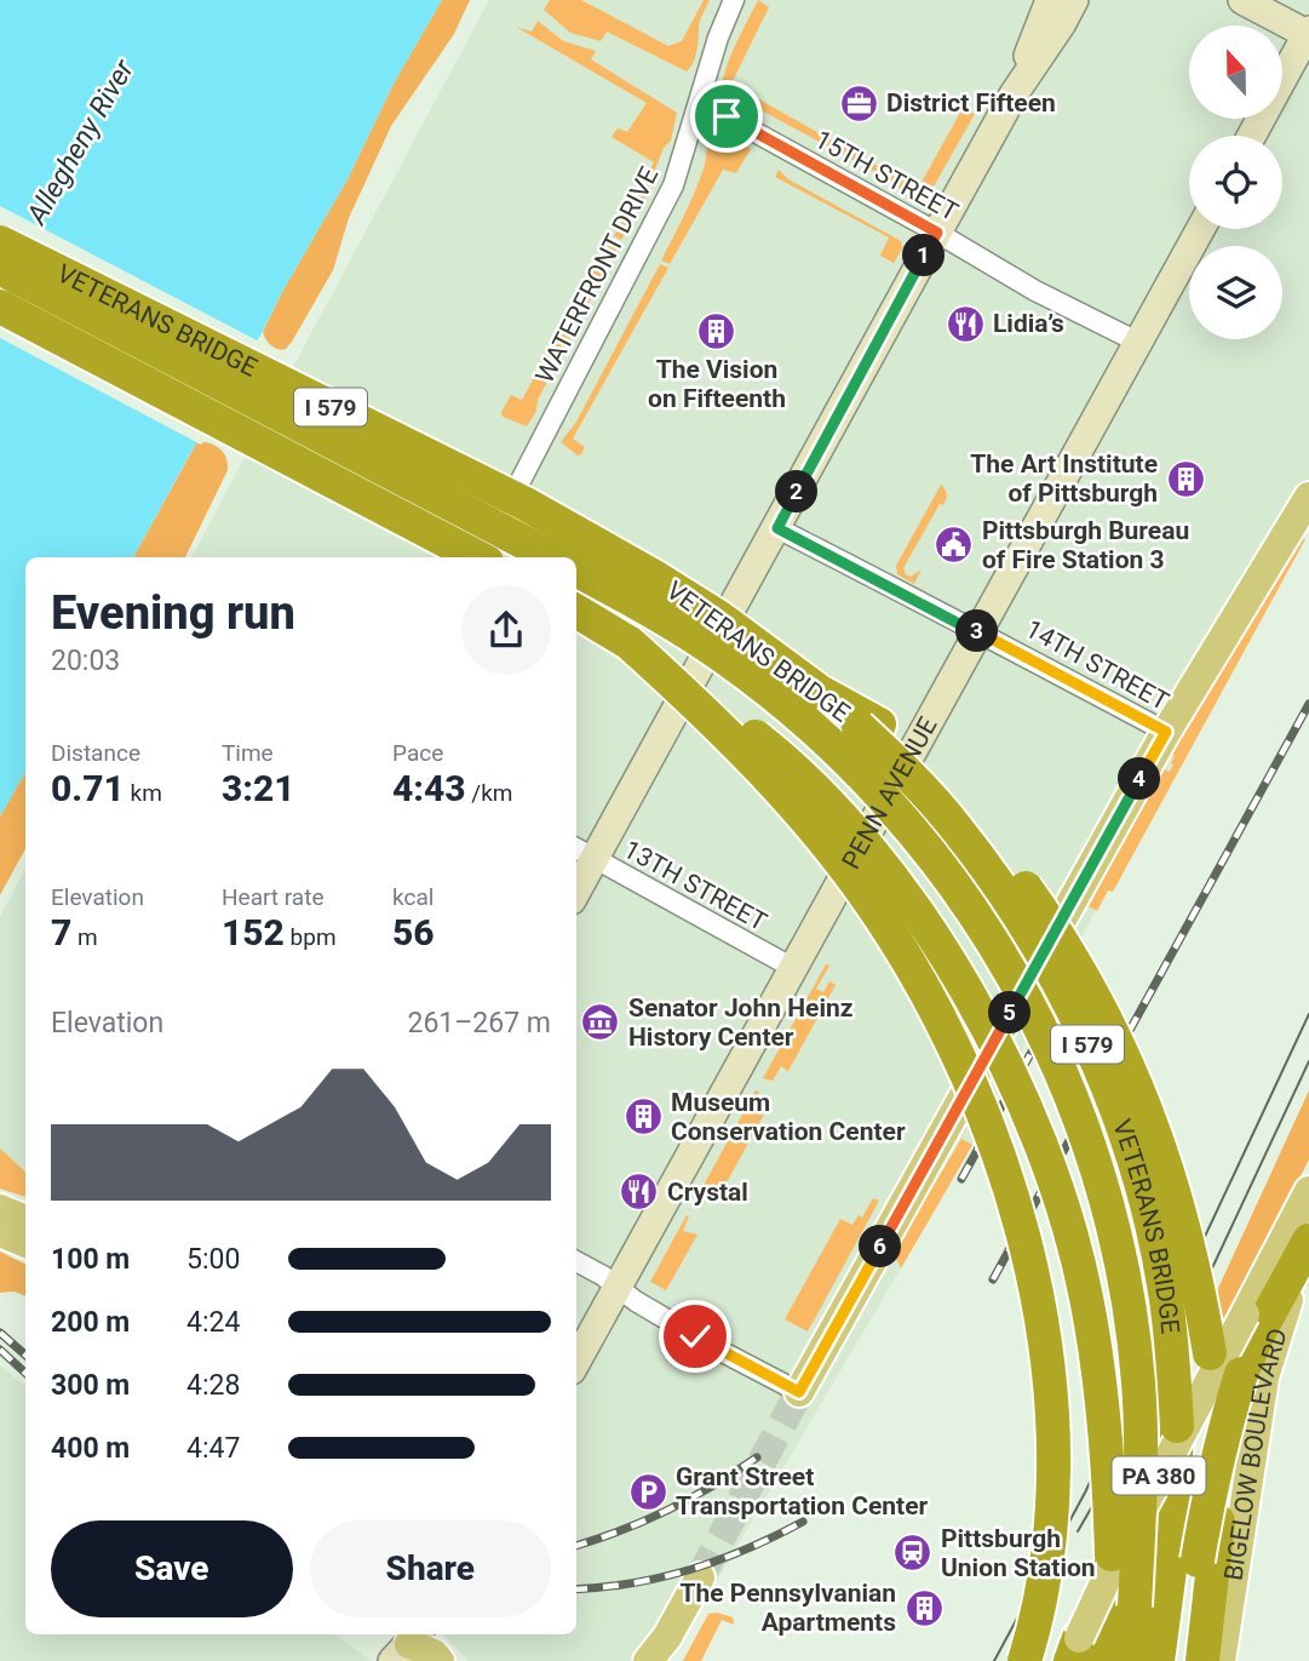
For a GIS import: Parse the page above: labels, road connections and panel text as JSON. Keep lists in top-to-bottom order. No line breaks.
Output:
{"streets":{"highway":["VETERANS BRIDGE","I 579"],"main road":["BIGELOW BOULEVARD","PA 380"],"street":["15TH STREET","WATERFRONT DRIVE","14TH STREET","PENN AVENUE","13TH STREET"]},"crossings":[["15TH STREET","WATERFRONT DRIVE"],["15TH STREET","PENN AVENUE"],["14TH STREET","PENN AVENUE"],["PENN AVENUE","13TH STREET"]],"water":["Allegheny River"],"places":{"office":["District Fifteen"],"restaurant":["Lidia’s","Crystal"],"building":["The Vision on Fifteenth","The Art Institute of Pittsburgh","Museum Conservation Center","The Pennsylvanian Apartments"],"public building":["Pittsburgh Bureau of Fire Station 3"],"museum":["Senator John Heinz History Center"],"parking":["Grant Street Transportation Center"],"station":["Pittsburgh Union Station"]},"north":"top","page":{"pins":["1","2","3","4","5","6"],"heading":["Evening run","20:03"],"stats":[["Distance","0.71 km"],["Time","3:21"],["Pace","4:43 /km"],["Elevation","7 m"],["Heart rate","152 bpm"],["kcal","56"]],"chart":["Elevation","261–267 m"],"list":[{"name":"100 m","note":"5:00"},{"name":"200 m","note":"4:24"},{"name":"300 m","note":"4:28"},{"name":"400 m","note":"4:47"}],"buttons":["Save","Share"]}}
